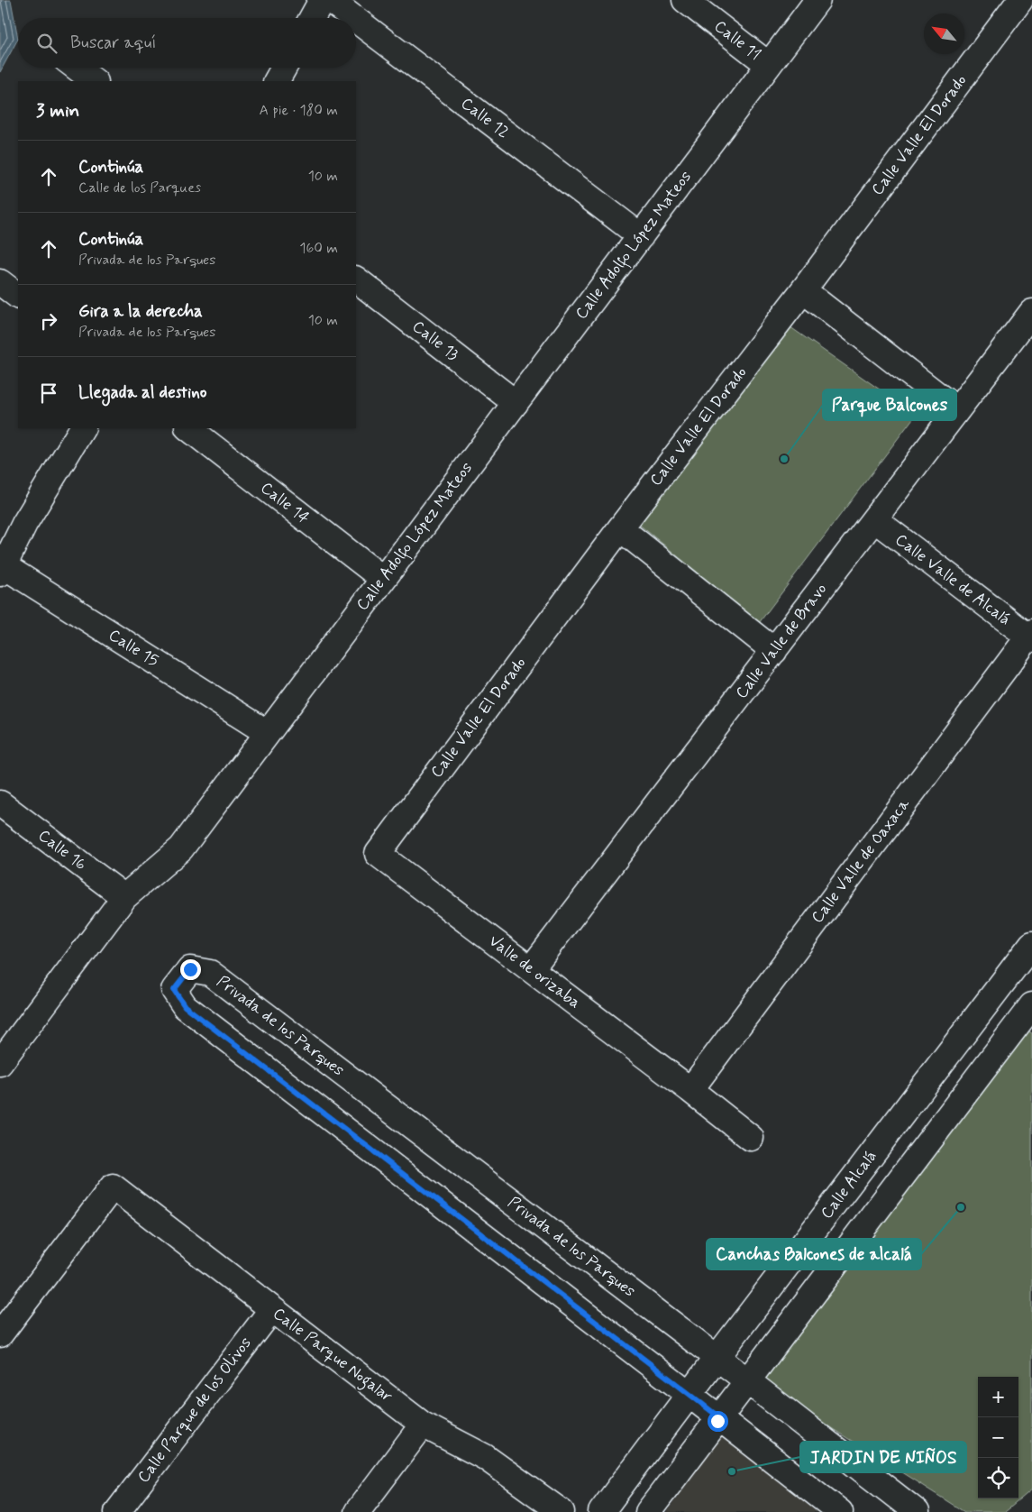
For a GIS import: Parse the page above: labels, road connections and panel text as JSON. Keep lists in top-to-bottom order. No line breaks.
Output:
{"streets":{"street":["Calle 11","Calle 12","Calle Valle El Dorado","Calle Adolfo López Mateos","Calle 13","Calle 14","Calle Valle de Alcalá","Calle Valle de Bravo","Calle 15","Calle 16","Calle Valle de Oaxaca","Valle de orizaba","Privada de los Parques","Calle Alcalá","Calle Parque Nogalar","Calle Parque de los Olivos"]},"crossings":[["Calle 11","Calle Adolfo López Mateos"],["Calle 12","Calle Adolfo López Mateos"],["Calle Valle El Dorado","Valle de orizaba"],["Calle Adolfo López Mateos","Calle 13"],["Calle Adolfo López Mateos","Calle 14"],["Calle Adolfo López Mateos","Calle 15"],["Calle Adolfo López Mateos","Calle 16"],["Calle Valle de Alcalá","Calle Valle de Bravo"],["Calle Valle de Alcalá","Calle Valle de Oaxaca"],["Calle Valle de Bravo","Valle de orizaba"],["Calle Valle de Oaxaca","Valle de orizaba"],["Privada de los Parques","Calle Alcalá"],["Calle Parque Nogalar","Calle Parque de los Olivos"]],"places":["Parque Balcones","Canchas Balcones de alcalá","JARDIN DE NIÑOS"],"north":"top left","page":{"search":"Buscar aquí","heading":["3 min","A pie · 180 m"],"list":[["Continúa","Calle de los Parques","10 m"],["Continúa","Privada de los Parques","160 m"],["Gira a la derecha","Privada de los Parques","10 m"],"Llegada al destino"],"map_buttons":["+","−"]}}
